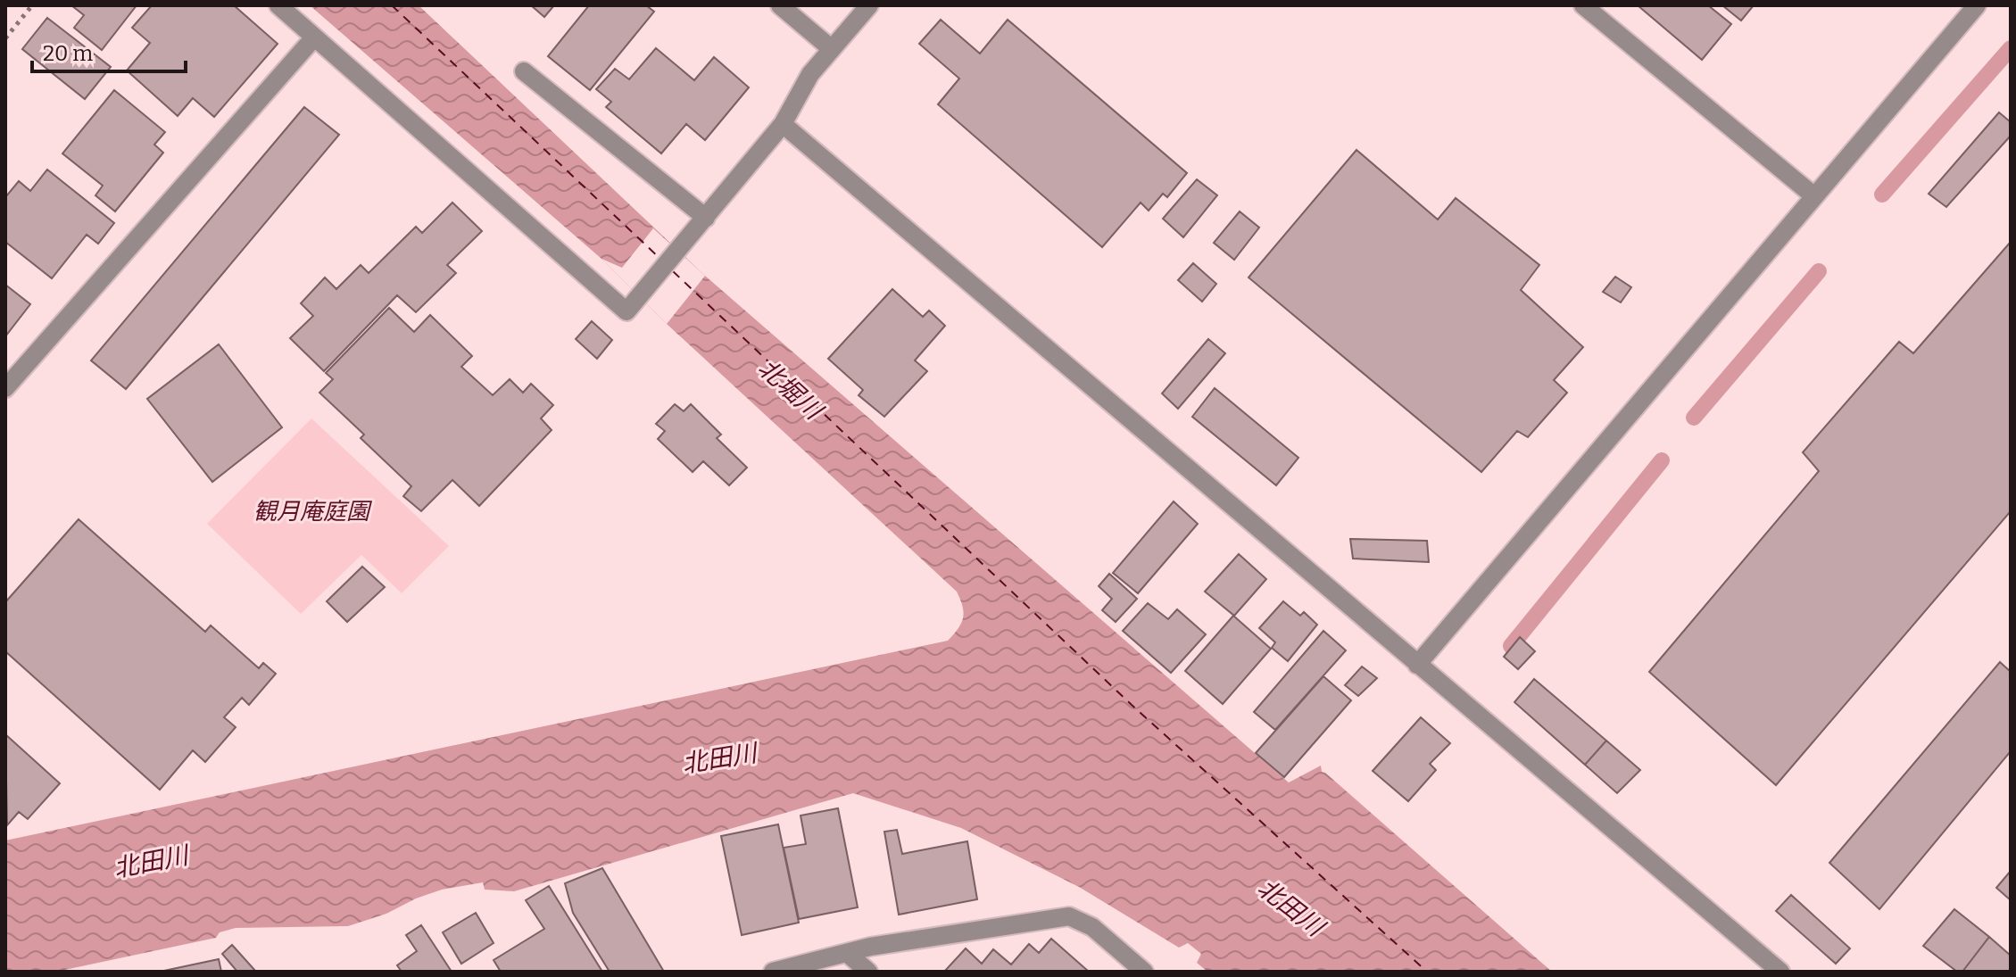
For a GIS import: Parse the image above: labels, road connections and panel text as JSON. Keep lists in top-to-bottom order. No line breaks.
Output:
{"water":["北堀川","北田川"],"parks":["観月庵庭園"],"scale_bar":"20 m"}
